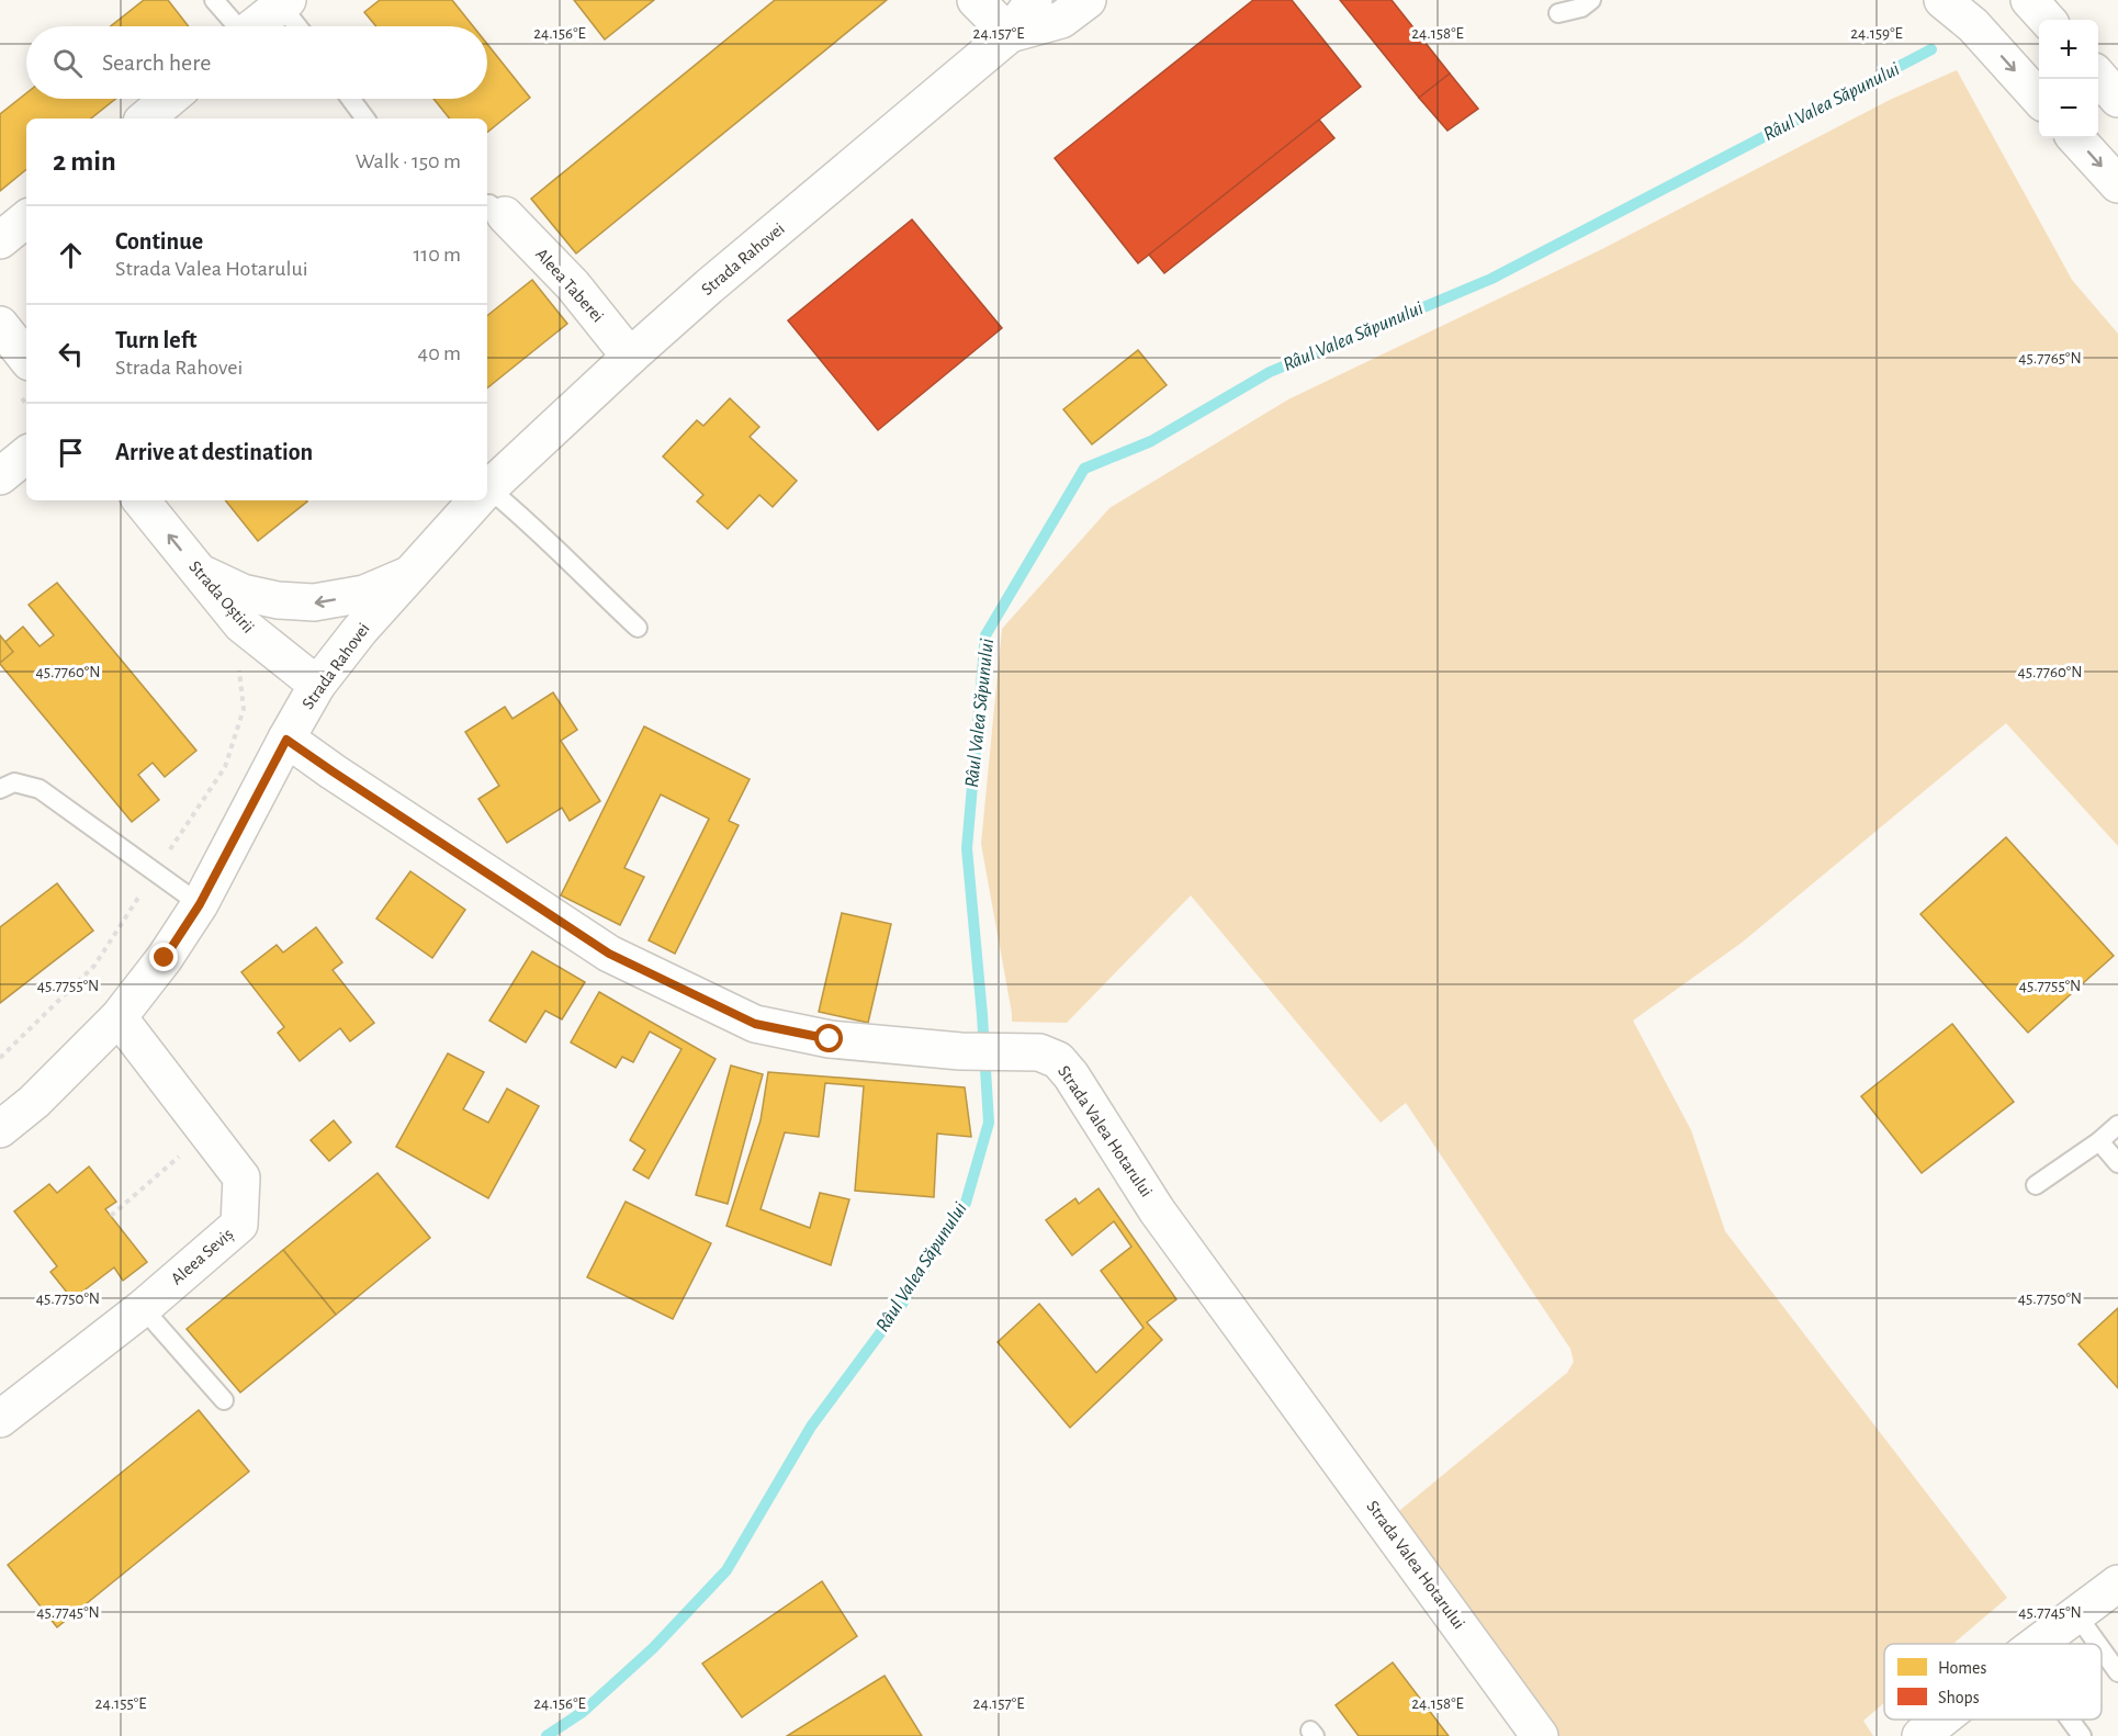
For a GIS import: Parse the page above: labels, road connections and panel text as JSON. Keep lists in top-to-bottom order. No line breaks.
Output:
{"streets":{"street":["Strada Rahovei","Aleea Taberei","Strada Oștirii","Strada Valea Hotarului","Aleea Seviș"]},"crossings":[["Strada Rahovei","Aleea Taberei"],["Strada Rahovei","Strada Oștirii"],["Strada Rahovei","Strada Valea Hotarului"],["Strada Rahovei","Aleea Seviș"]],"one_way":["Strada Oștirii"],"water":["Râul Valea Săpunului"],"legend":["Homes","Shops"],"page":{"map_buttons":["+","−"],"search":"Search here","heading":["2 min","Walk · 150 m"],"list":[["Continue","Strada Valea Hotarului","110 m"],["Turn left","Strada Rahovei","40 m"],"Arrive at destination"]},"coordinates":["24.156°E","24.157°E","24.158°E","24.159°E","45.7765°N","45.7760°N","45.7755°N","45.7750°N","45.7745°N","24.155°E"]}
